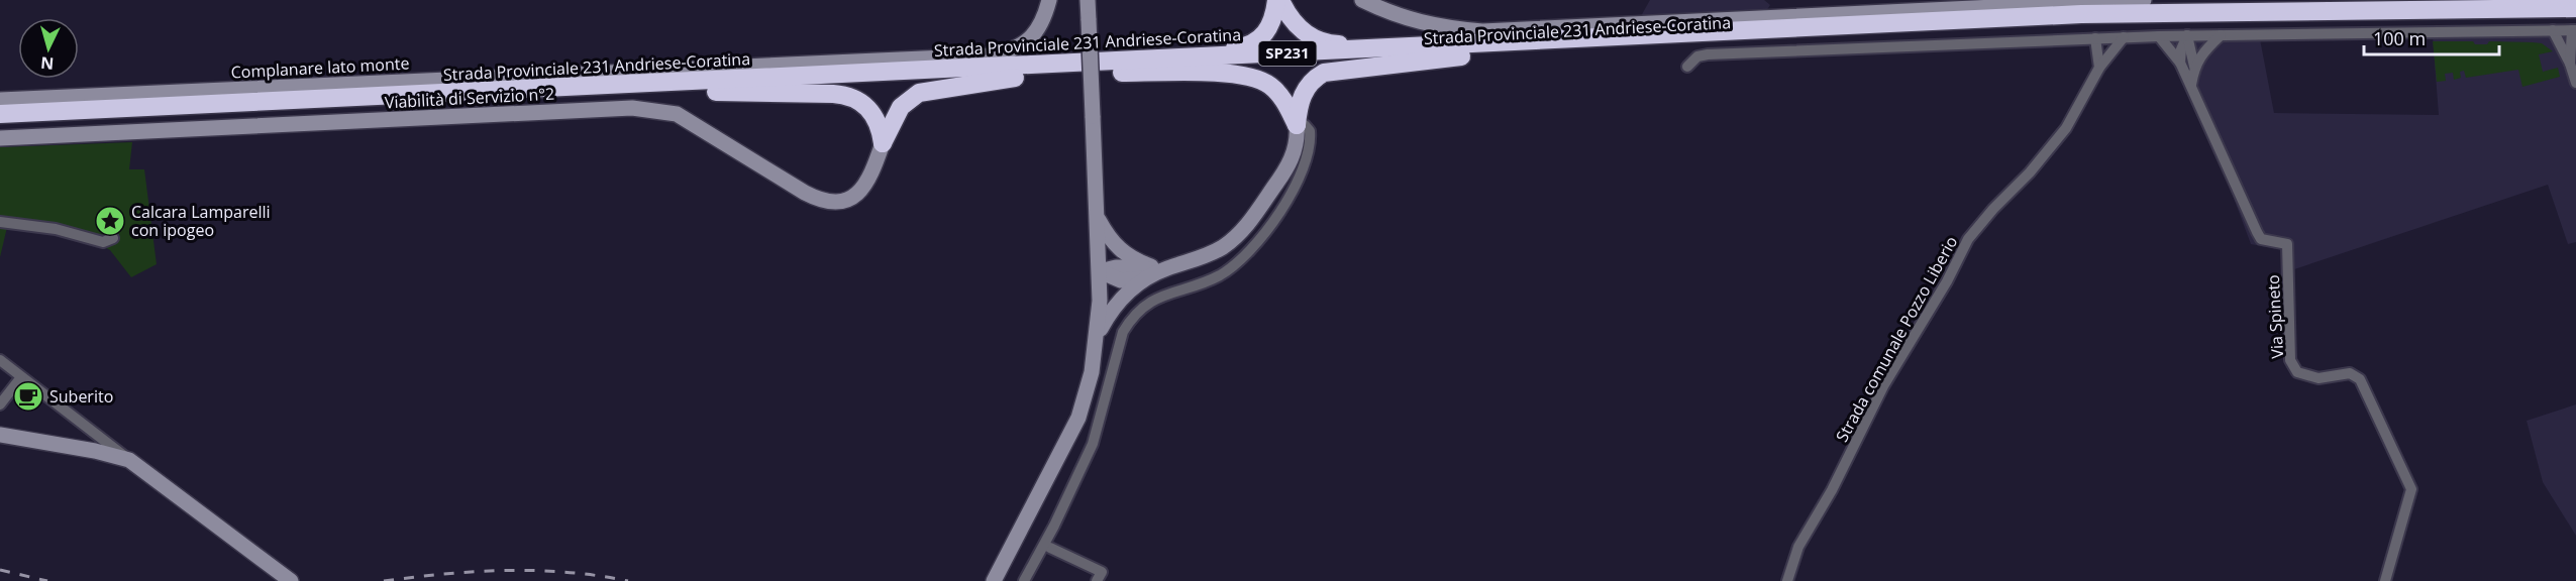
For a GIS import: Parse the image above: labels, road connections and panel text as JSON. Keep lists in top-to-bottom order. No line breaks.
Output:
{"streets":{"highway":["Strada Provinciale 231 Andriese-Coratina","SP231"],"street":["Complanare lato monte","Viabilità di Servizio n°2","Via Spineto","Strada comunale Pozzo Liberio"]},"crossings":[["Strada Provinciale 231 Andriese-Coratina","SP231"]],"places":{"place":["Calcara Lamparelli con ipogeo"],"cafe":["Suberito"]},"scale_bar":"100 m","north":"bottom"}
